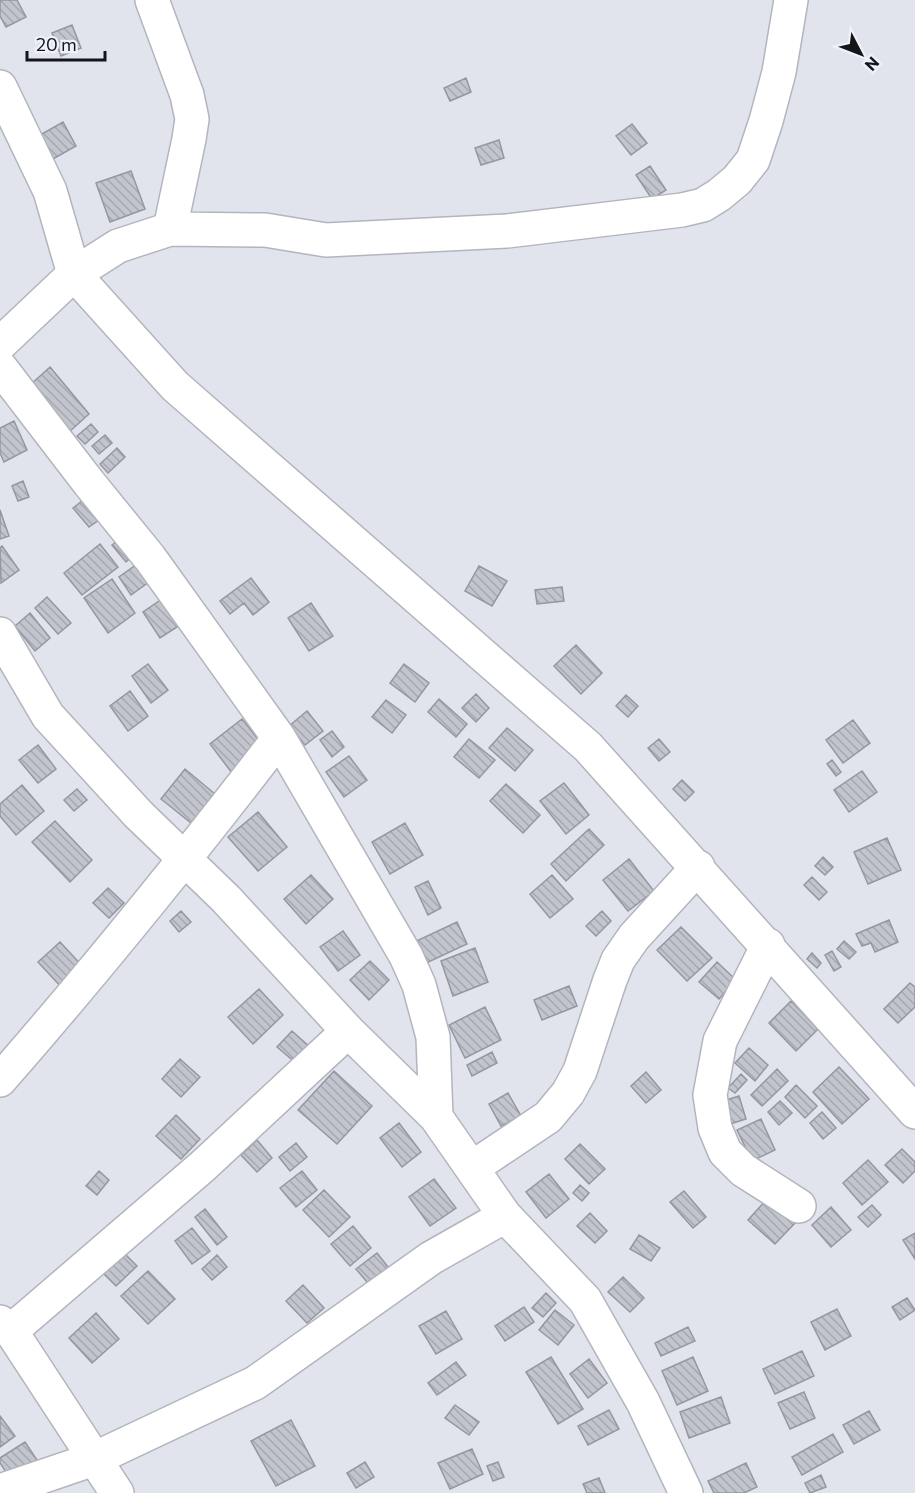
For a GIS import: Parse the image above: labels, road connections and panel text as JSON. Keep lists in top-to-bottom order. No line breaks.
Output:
{"scale_bar":"20 m","north":"bottom right"}
